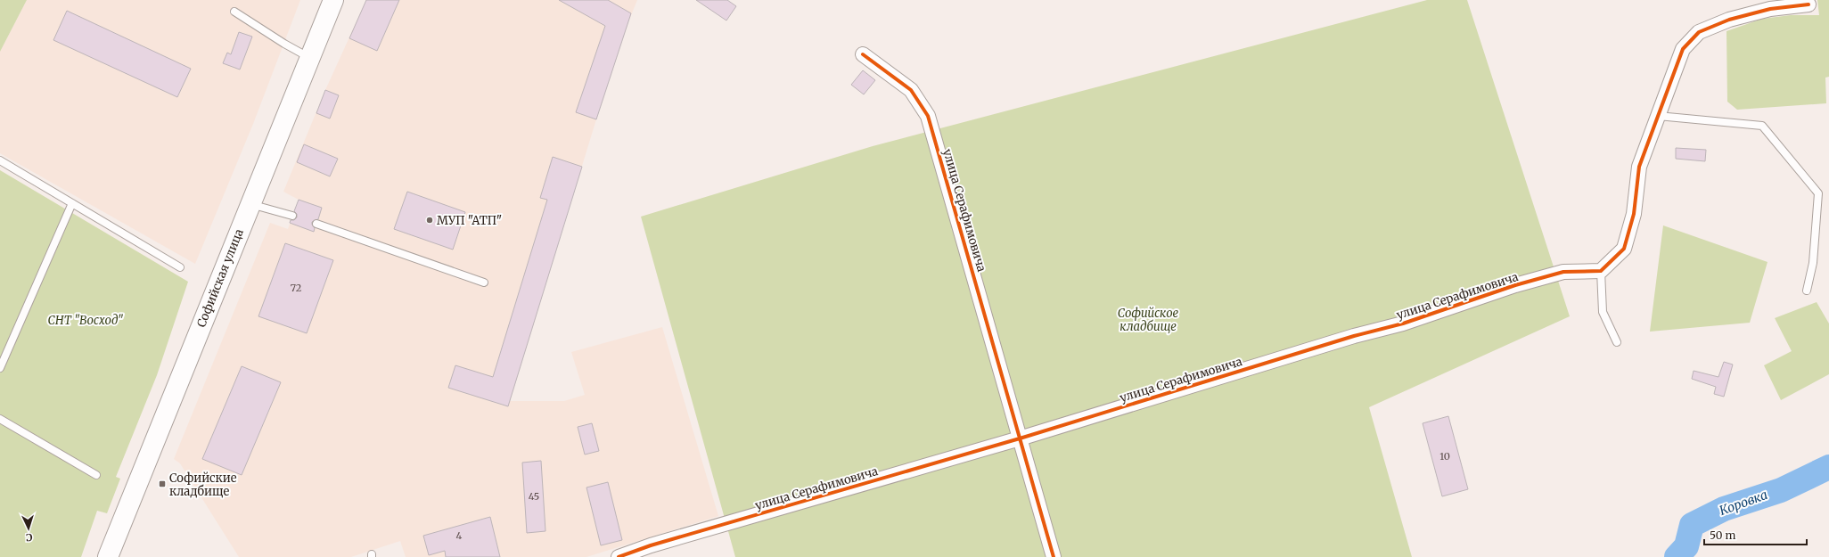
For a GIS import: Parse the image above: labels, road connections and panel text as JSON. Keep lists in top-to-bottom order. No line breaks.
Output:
{"streets":{"main road":["Софийская улица"],"street":["улица Серафимовича"]},"water":["Коровка"],"parks":["Софийское кладбище","СНТ \"Восход\""],"places":{"other":["МУП \"АТП\""],"transit":["Софийские кладбище"]},"house_numbers":["72","10","45","4"],"scale_bar":"50 m","north":"bottom"}
